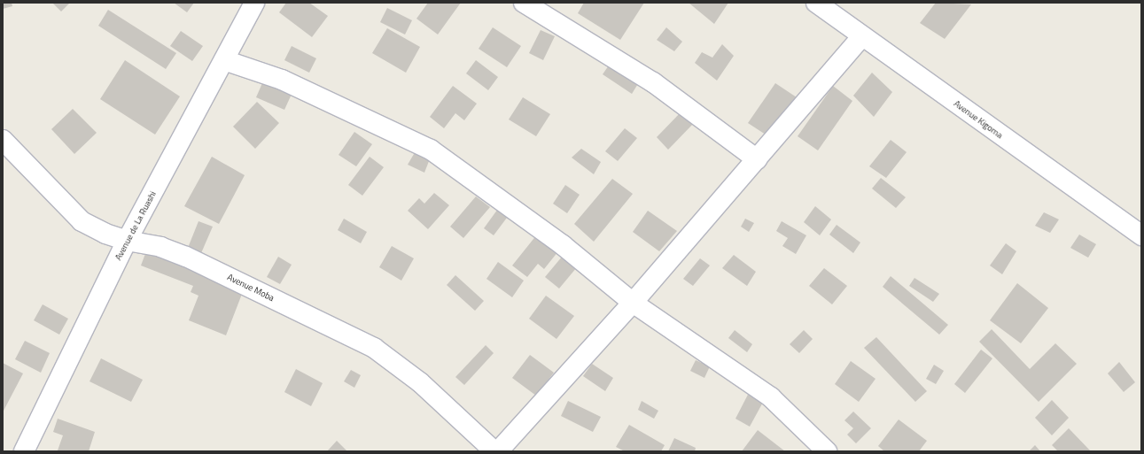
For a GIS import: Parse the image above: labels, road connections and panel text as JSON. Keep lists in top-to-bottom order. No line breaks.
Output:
{"streets":{"street":["Avenue Kigoma","Avenue de La Ruashi","Avenue Moba"]},"crossings":[["Avenue de La Ruashi","Avenue Moba"]]}
